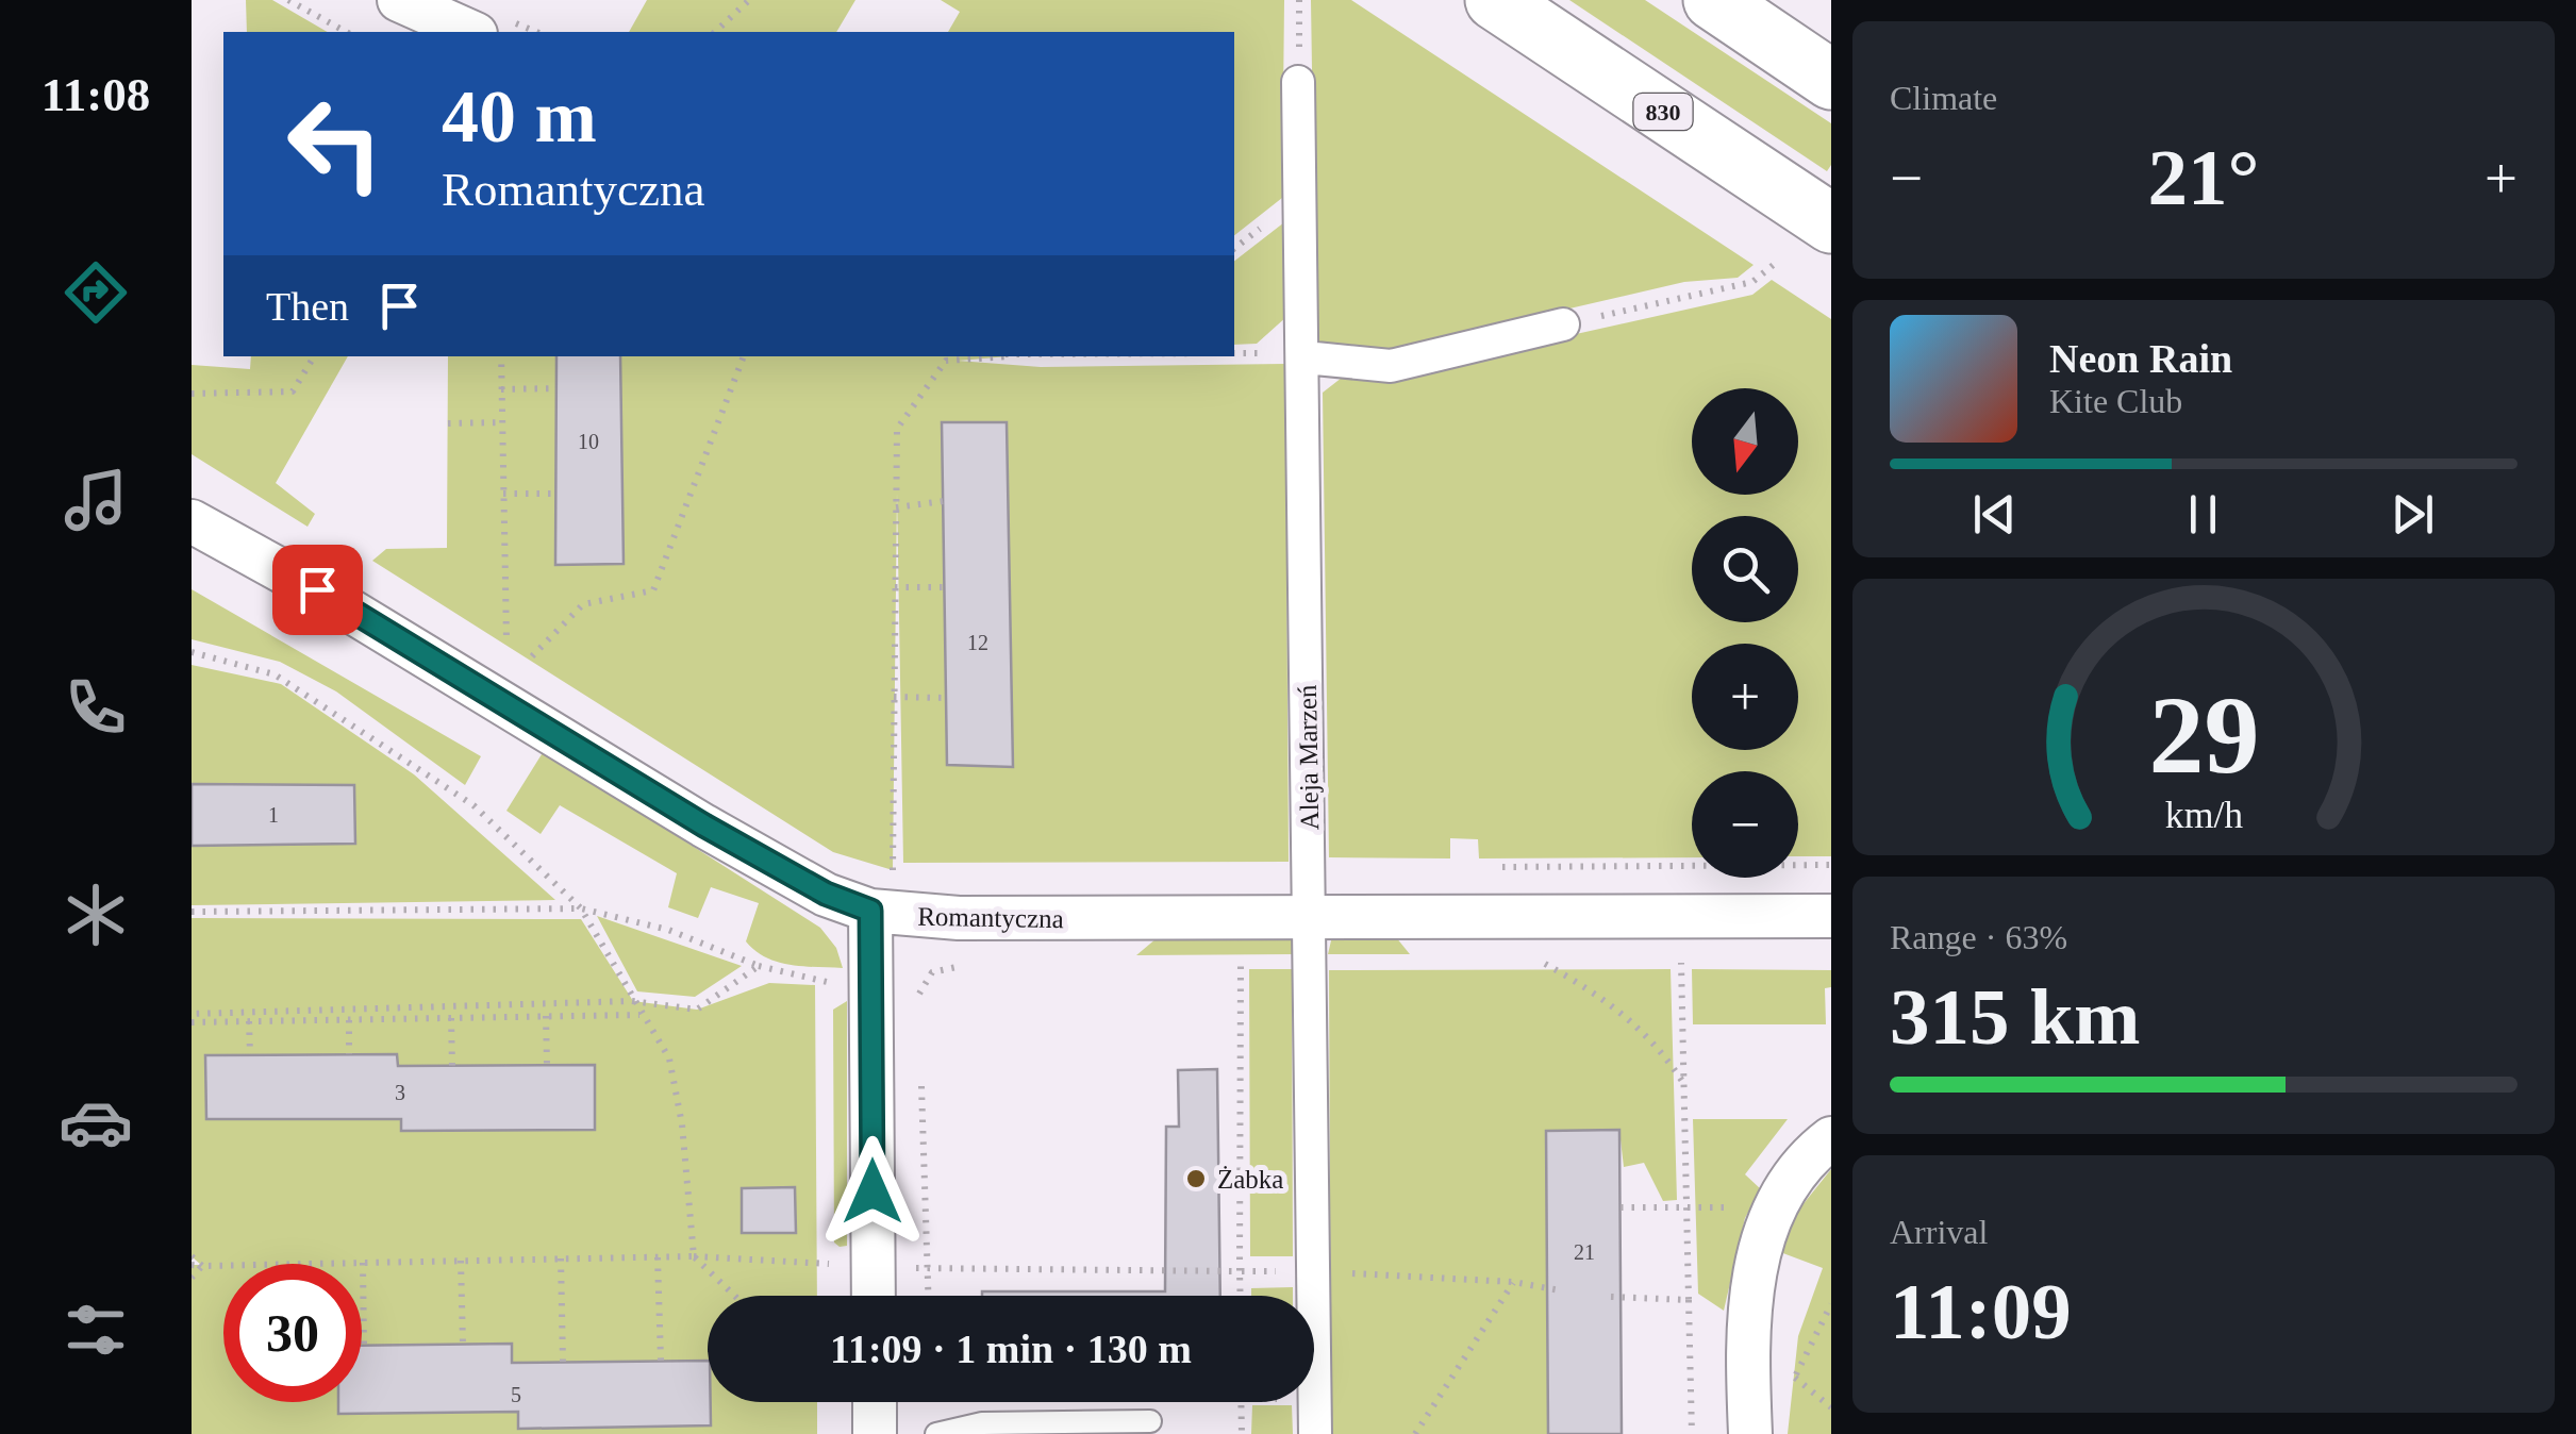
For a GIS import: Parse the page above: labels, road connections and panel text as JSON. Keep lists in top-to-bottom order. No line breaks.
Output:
{"streets":{"main road":["830"],"street":["Aleja Marzeń","Romantyczna"]},"crossings":[["Aleja Marzeń","Romantyczna"]],"places":["Żabka"],"house_numbers":["10","12","1","3","21","5"],"north":"bottom","page":{"tabs":"11:08","tile":["Climate",["Range · 63%","315 km"],["Arrival","11:09"]],"turn":["40 m","Romantyczna"],"heat":["−","21°","+"],"then":"Then","song":["Neon Rain","Kite Club"],"map_buttons":["+","−"],"limit":"30","trip":"11:09 · 1 min · 130 m","gauge":["29","km/h"]}}
